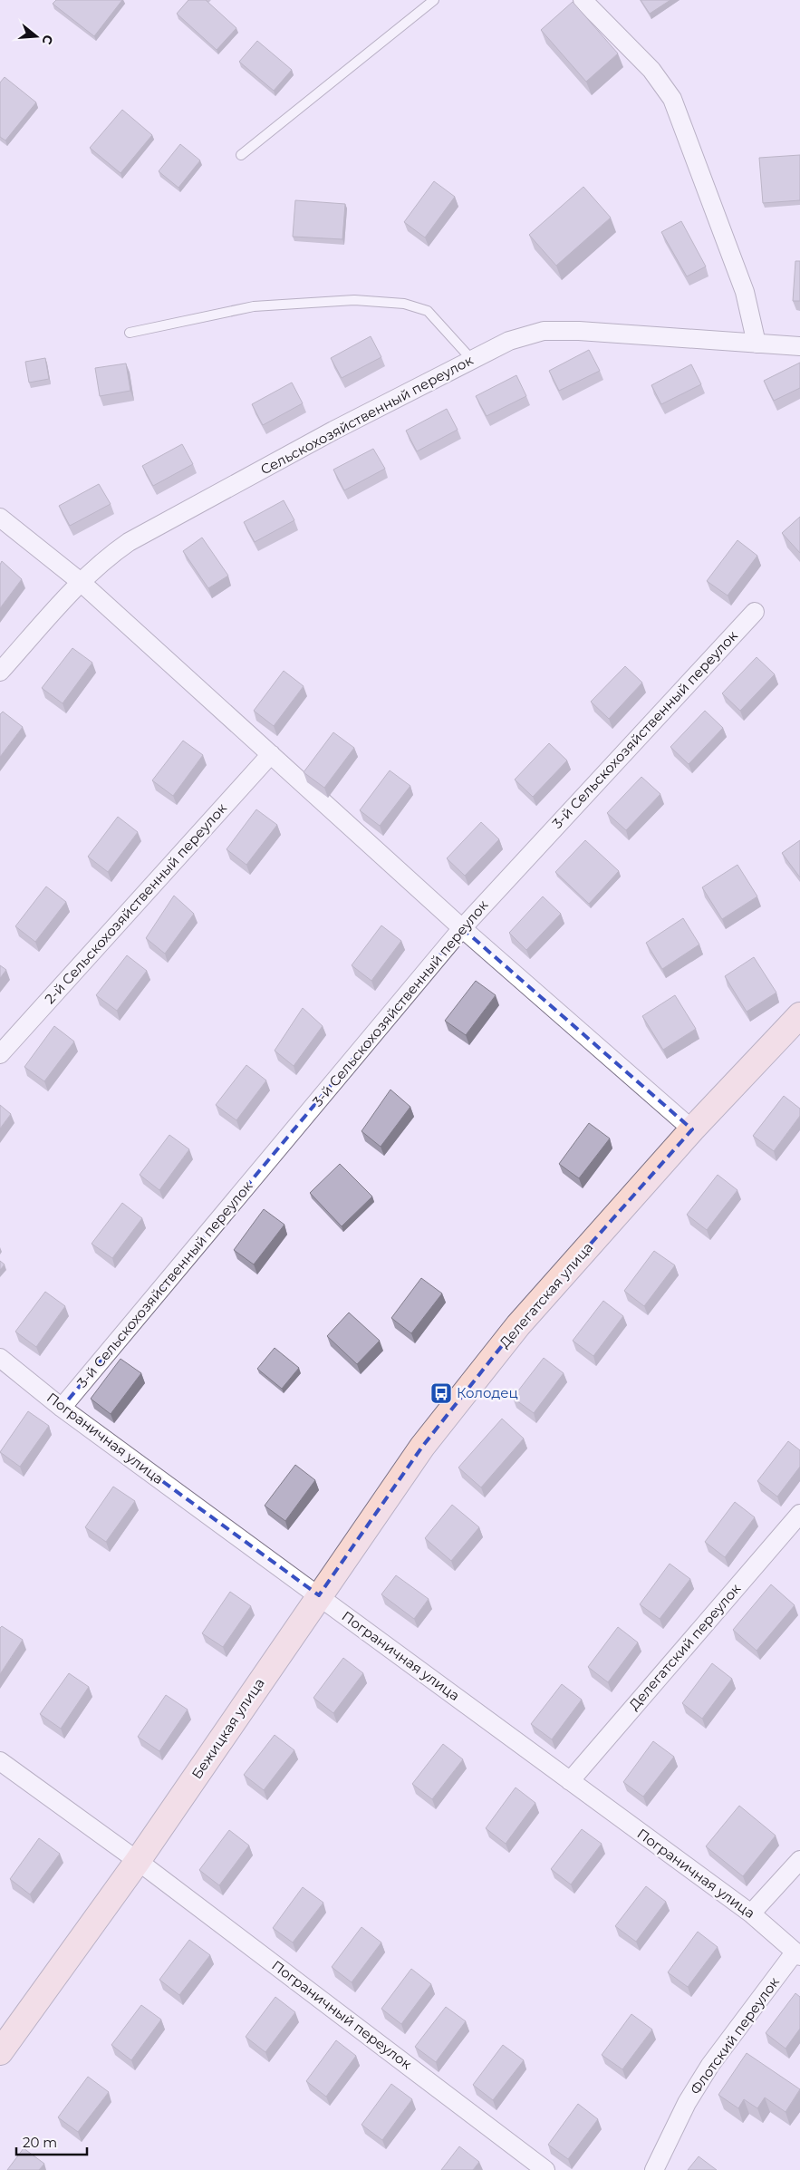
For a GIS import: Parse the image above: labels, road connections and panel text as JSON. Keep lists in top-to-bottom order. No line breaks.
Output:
{"streets":{"street":["Сельскохозяйственный переулок","3-й Сельскохозяйственный переулок","2-й Сельскохозяйственный переулок","Делегатская улица","Пограничная улица","Делегатский переулок","Бежицкая улица","Пограничный переулок","Флотский переулок"]},"crossings":[["3-й Сельскохозяйственный переулок","Пограничная улица"],["Делегатская улица","Пограничная улица"],["Делегатская улица","Бежицкая улица"],["Пограничная улица","Делегатский переулок"],["Пограничная улица","Бежицкая улица"],["Пограничная улица","Флотский переулок"],["Бежицкая улица","Пограничный переулок"]],"places":{"bus stop":["Колодец"]},"scale_bar":"20 m","north":"right"}
